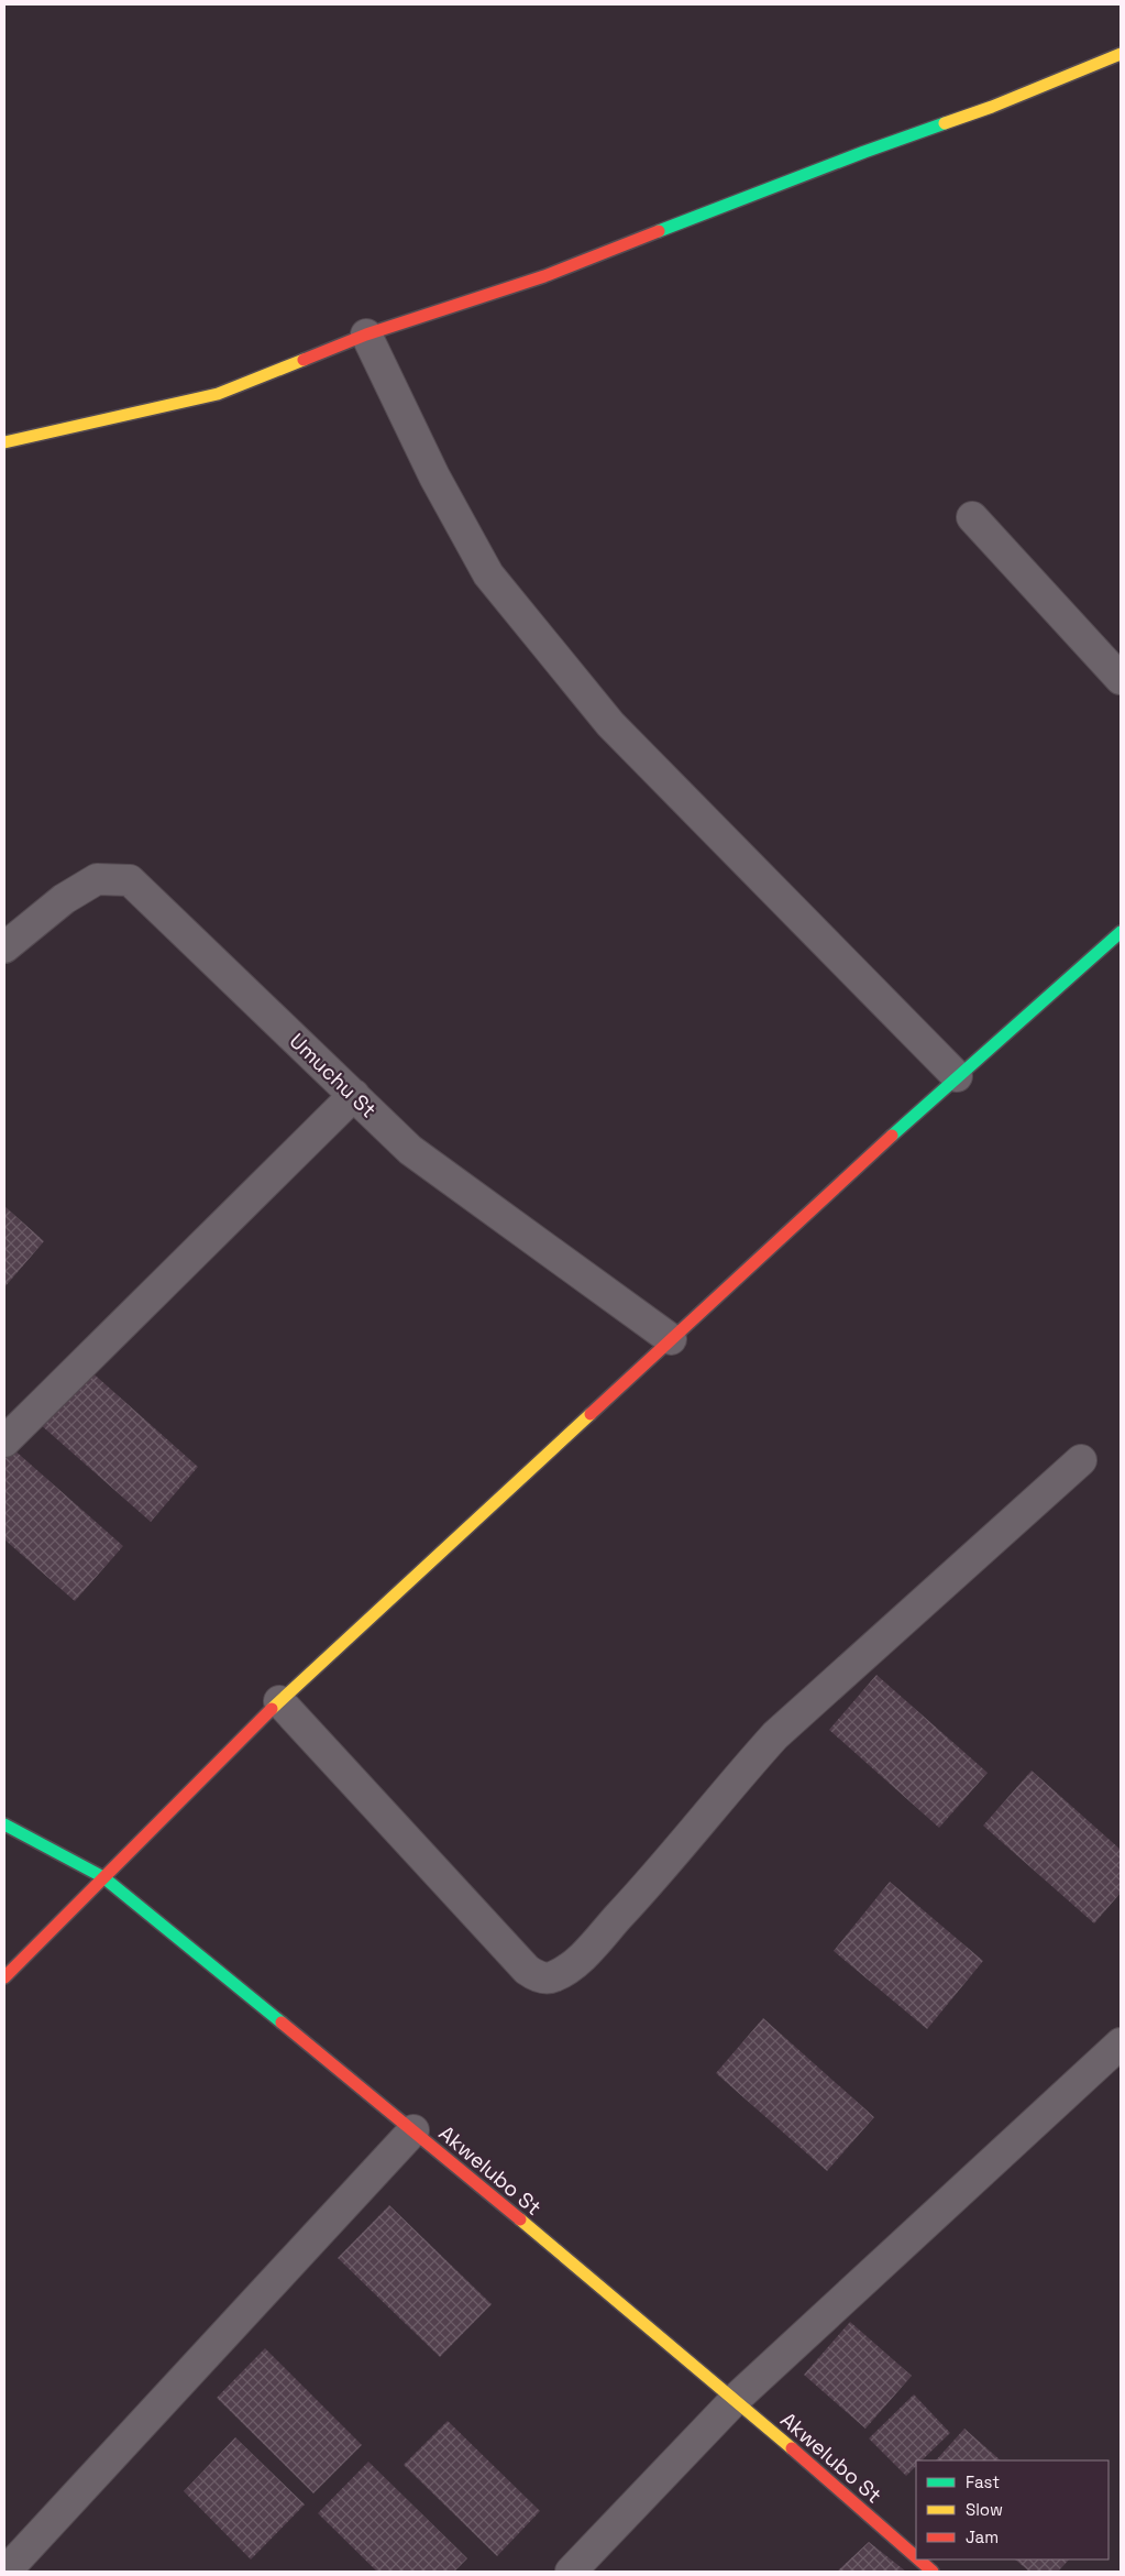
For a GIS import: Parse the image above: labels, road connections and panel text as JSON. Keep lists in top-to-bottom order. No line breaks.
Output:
{"streets":{"street":["Umuchu St","Akwelubo St"]},"legend":["Fast","Slow","Jam"]}
